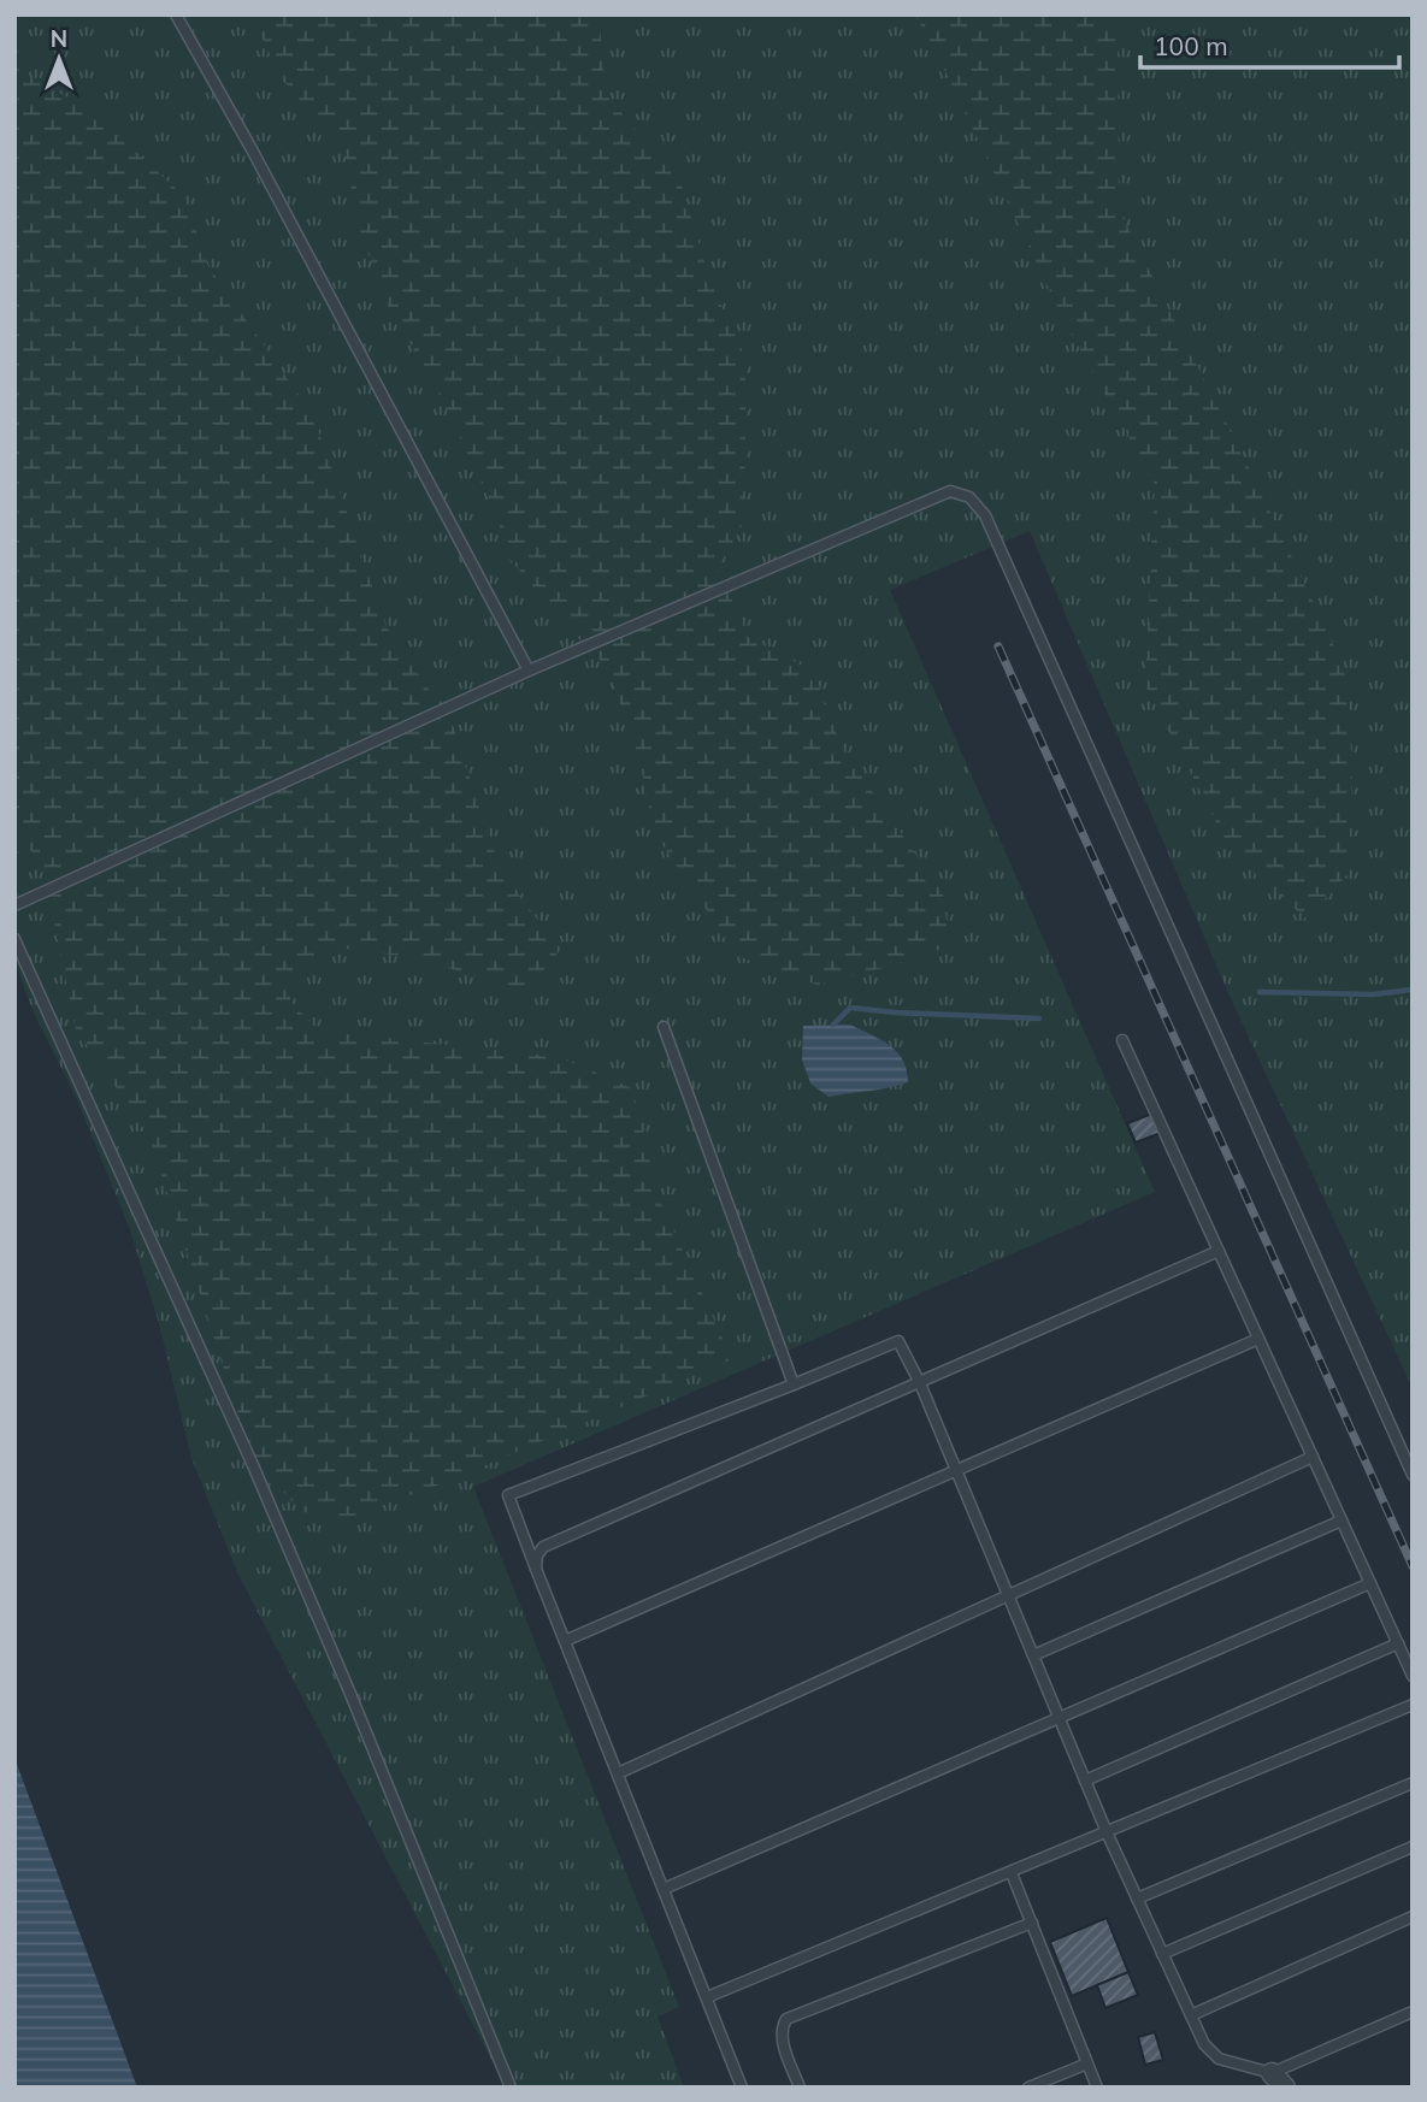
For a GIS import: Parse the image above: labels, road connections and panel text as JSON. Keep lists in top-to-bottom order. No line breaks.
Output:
{"scale_bar":"100 m","north":"top"}
